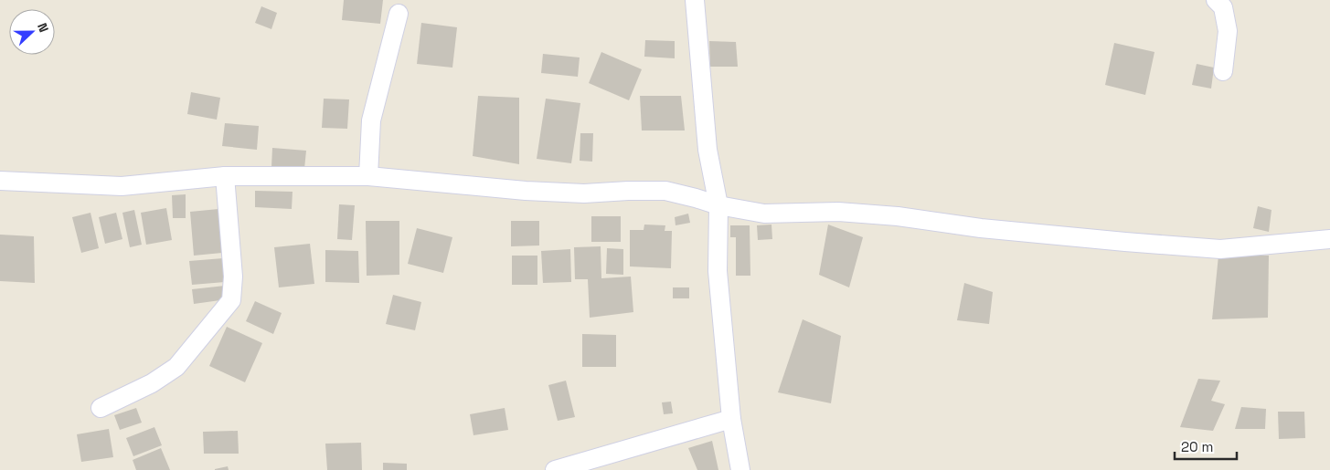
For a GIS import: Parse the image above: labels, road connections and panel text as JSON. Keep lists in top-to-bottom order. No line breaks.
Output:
{"scale_bar":"20 m","north":"right"}
